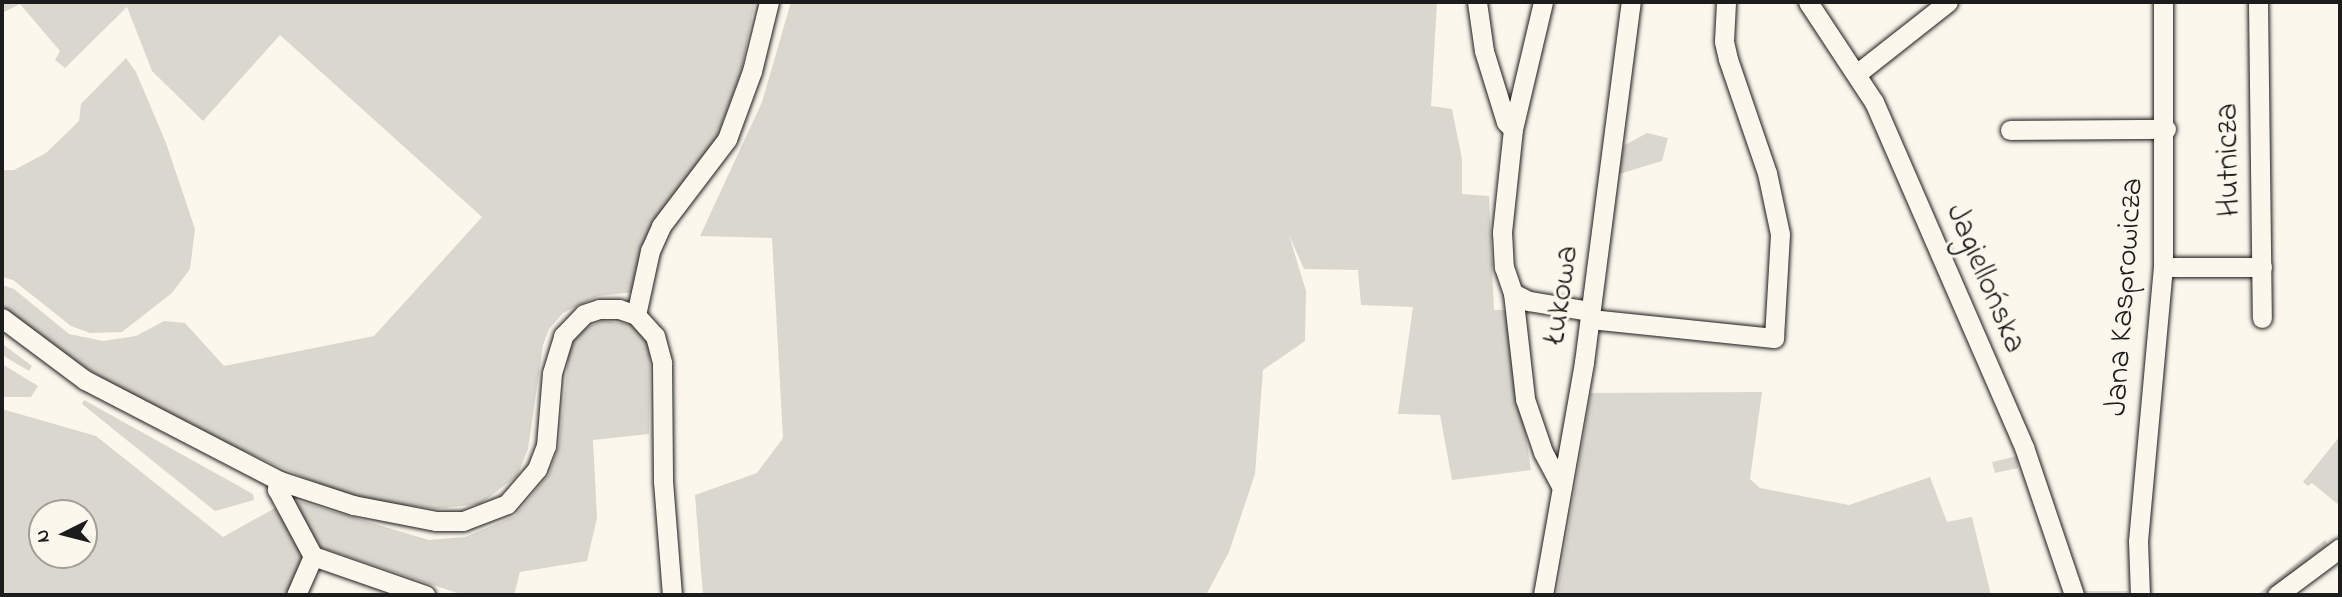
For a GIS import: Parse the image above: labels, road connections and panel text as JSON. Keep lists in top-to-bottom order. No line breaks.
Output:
{"streets":{"street":["Hutnicza","Jagiellońska","Łukowa","Jana Kasprowicza"]},"north":"left"}
